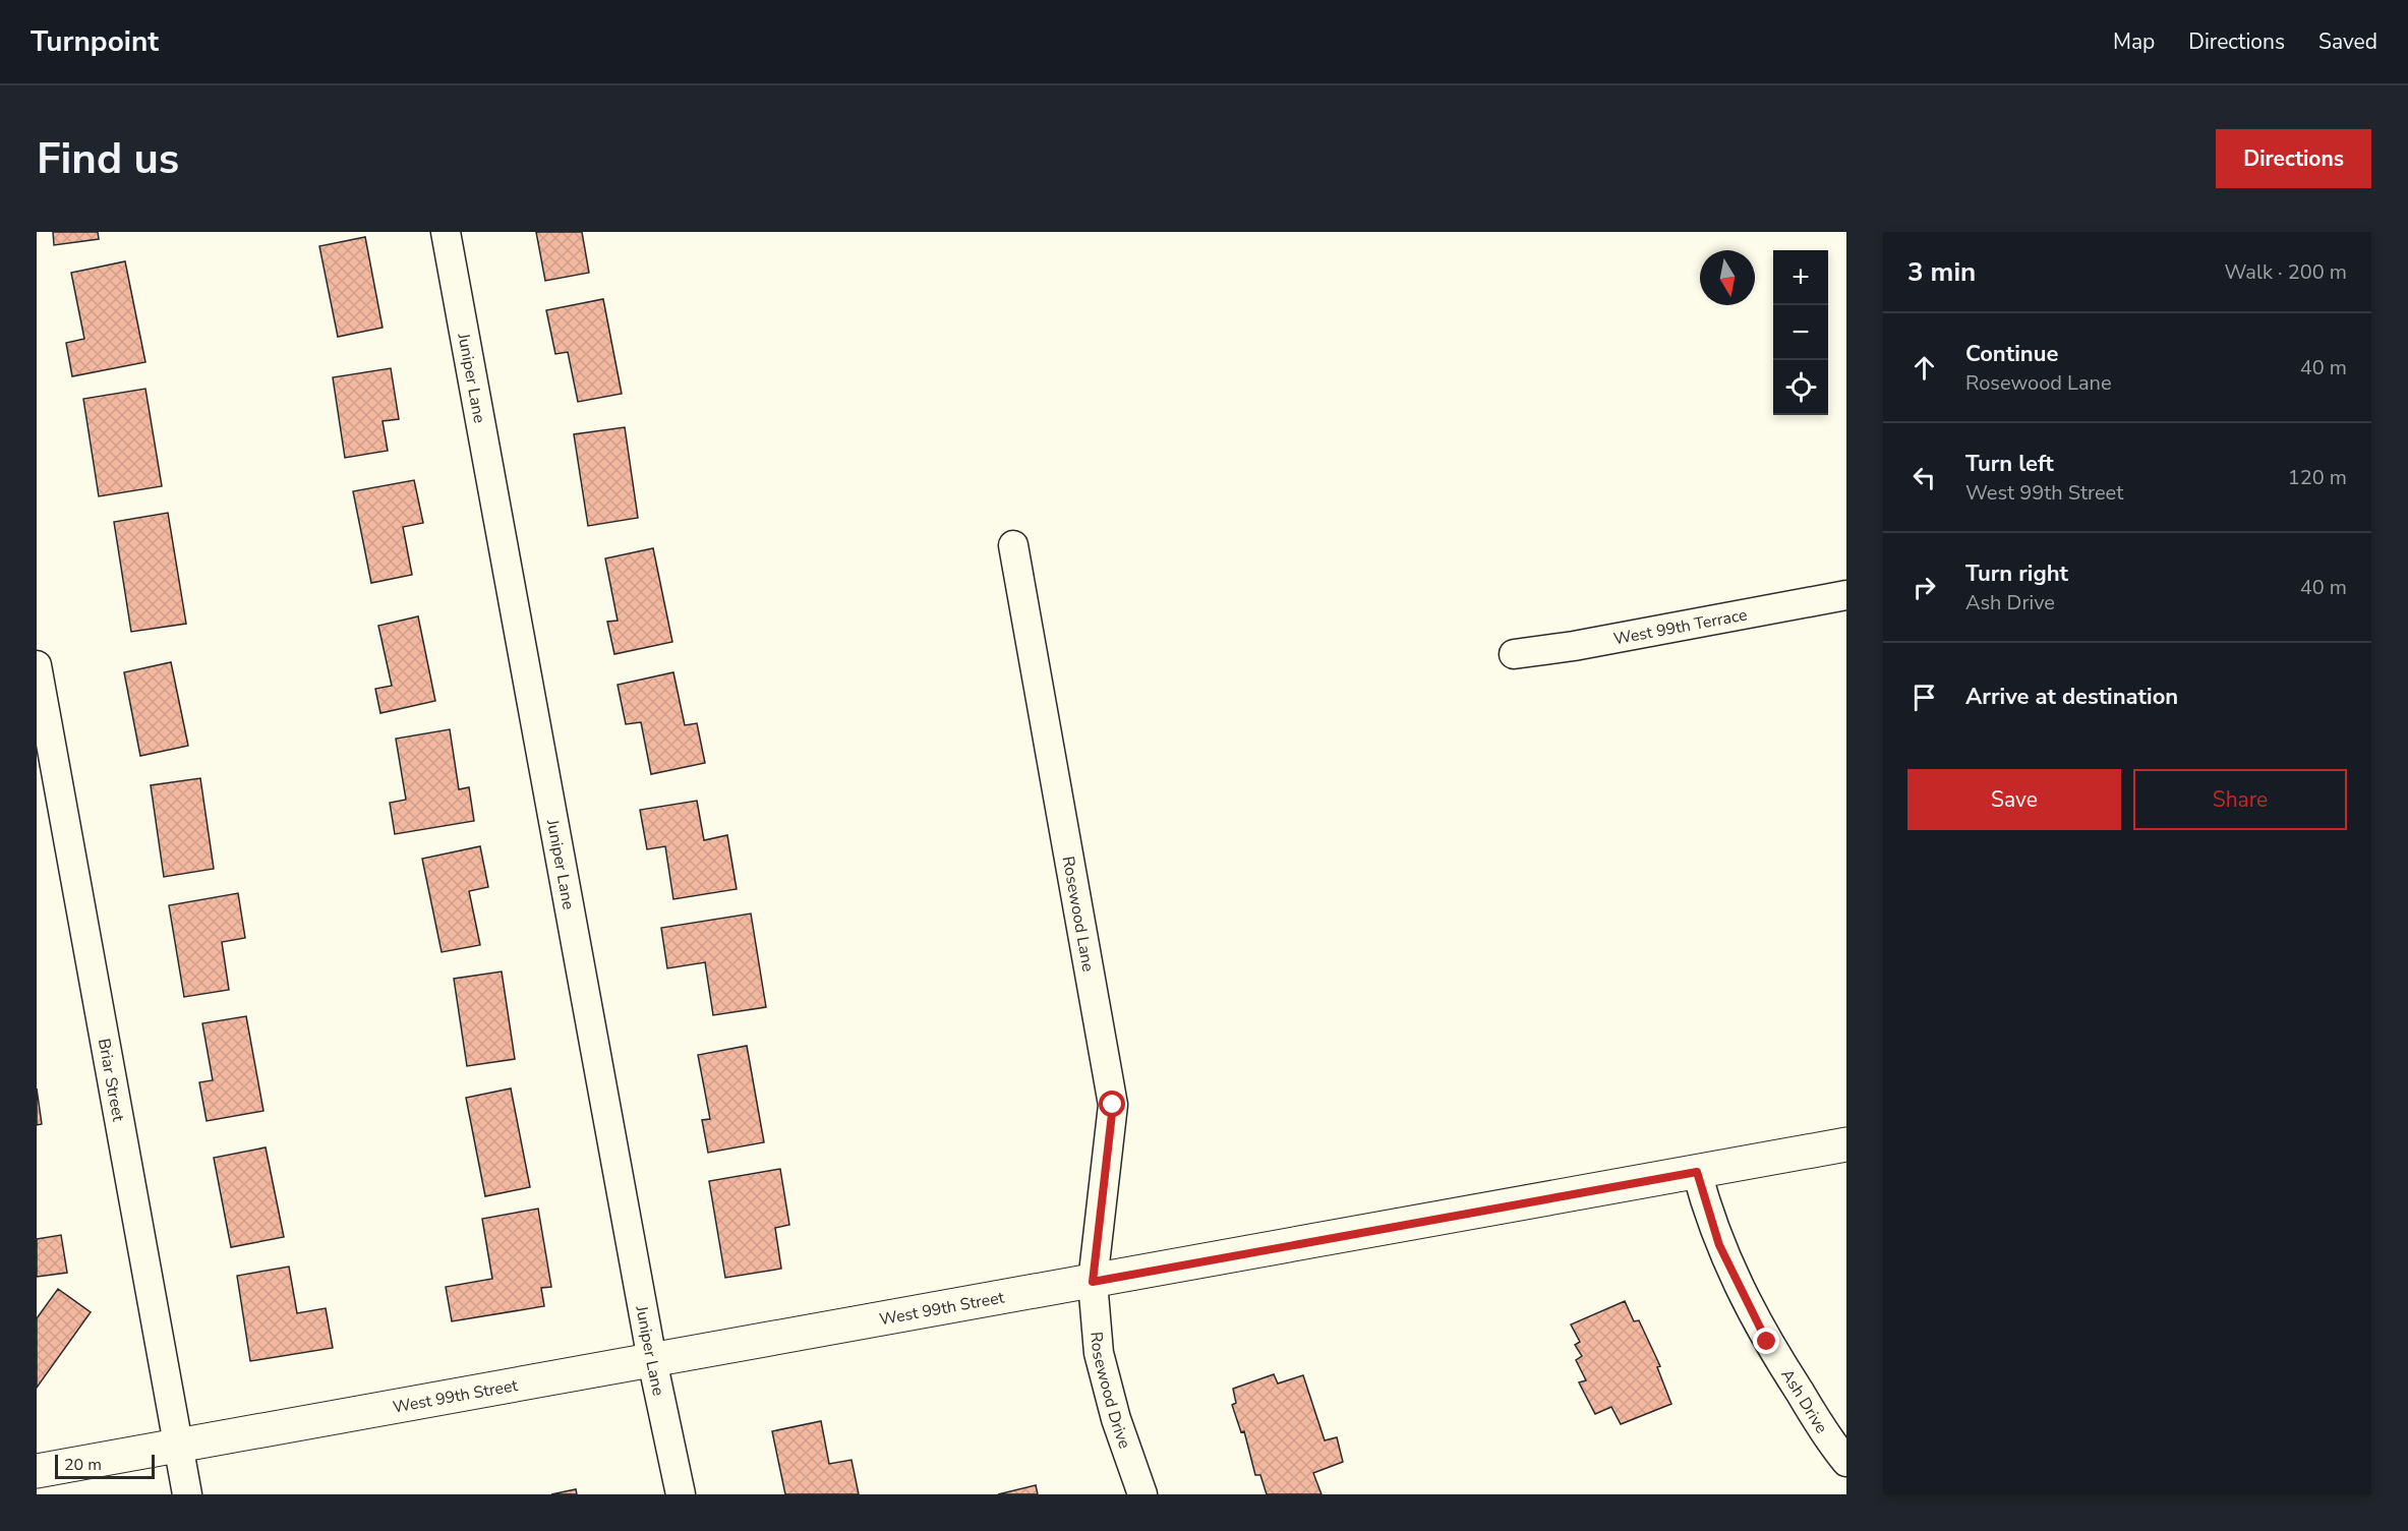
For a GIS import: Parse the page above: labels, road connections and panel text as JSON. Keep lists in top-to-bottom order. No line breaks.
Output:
{"streets":{"street":["Juniper Lane","West 99th Terrace","Rosewood Lane","Briar Street","West 99th Street","Rosewood Drive","Ash Drive"]},"crossings":[["Juniper Lane","West 99th Street"],["Rosewood Lane","West 99th Street"],["Rosewood Lane","Rosewood Drive"],["Briar Street","West 99th Street"],["West 99th Street","Rosewood Drive"],["West 99th Street","Ash Drive"]],"scale_bar":"20 m","north":"bottom","page":{"header":"Turnpoint","nav":["Map","Directions","Saved"],"buttons":["Directions",["Save","Share"]],"title":"Find us","heading":["3 min","Walk · 200 m"],"map_buttons":["+","−"],"list":[["Continue","Rosewood Lane","40 m"],["Turn left","West 99th Street","120 m"],["Turn right","Ash Drive","40 m"],"Arrive at destination"],"scale":"20 m"}}
